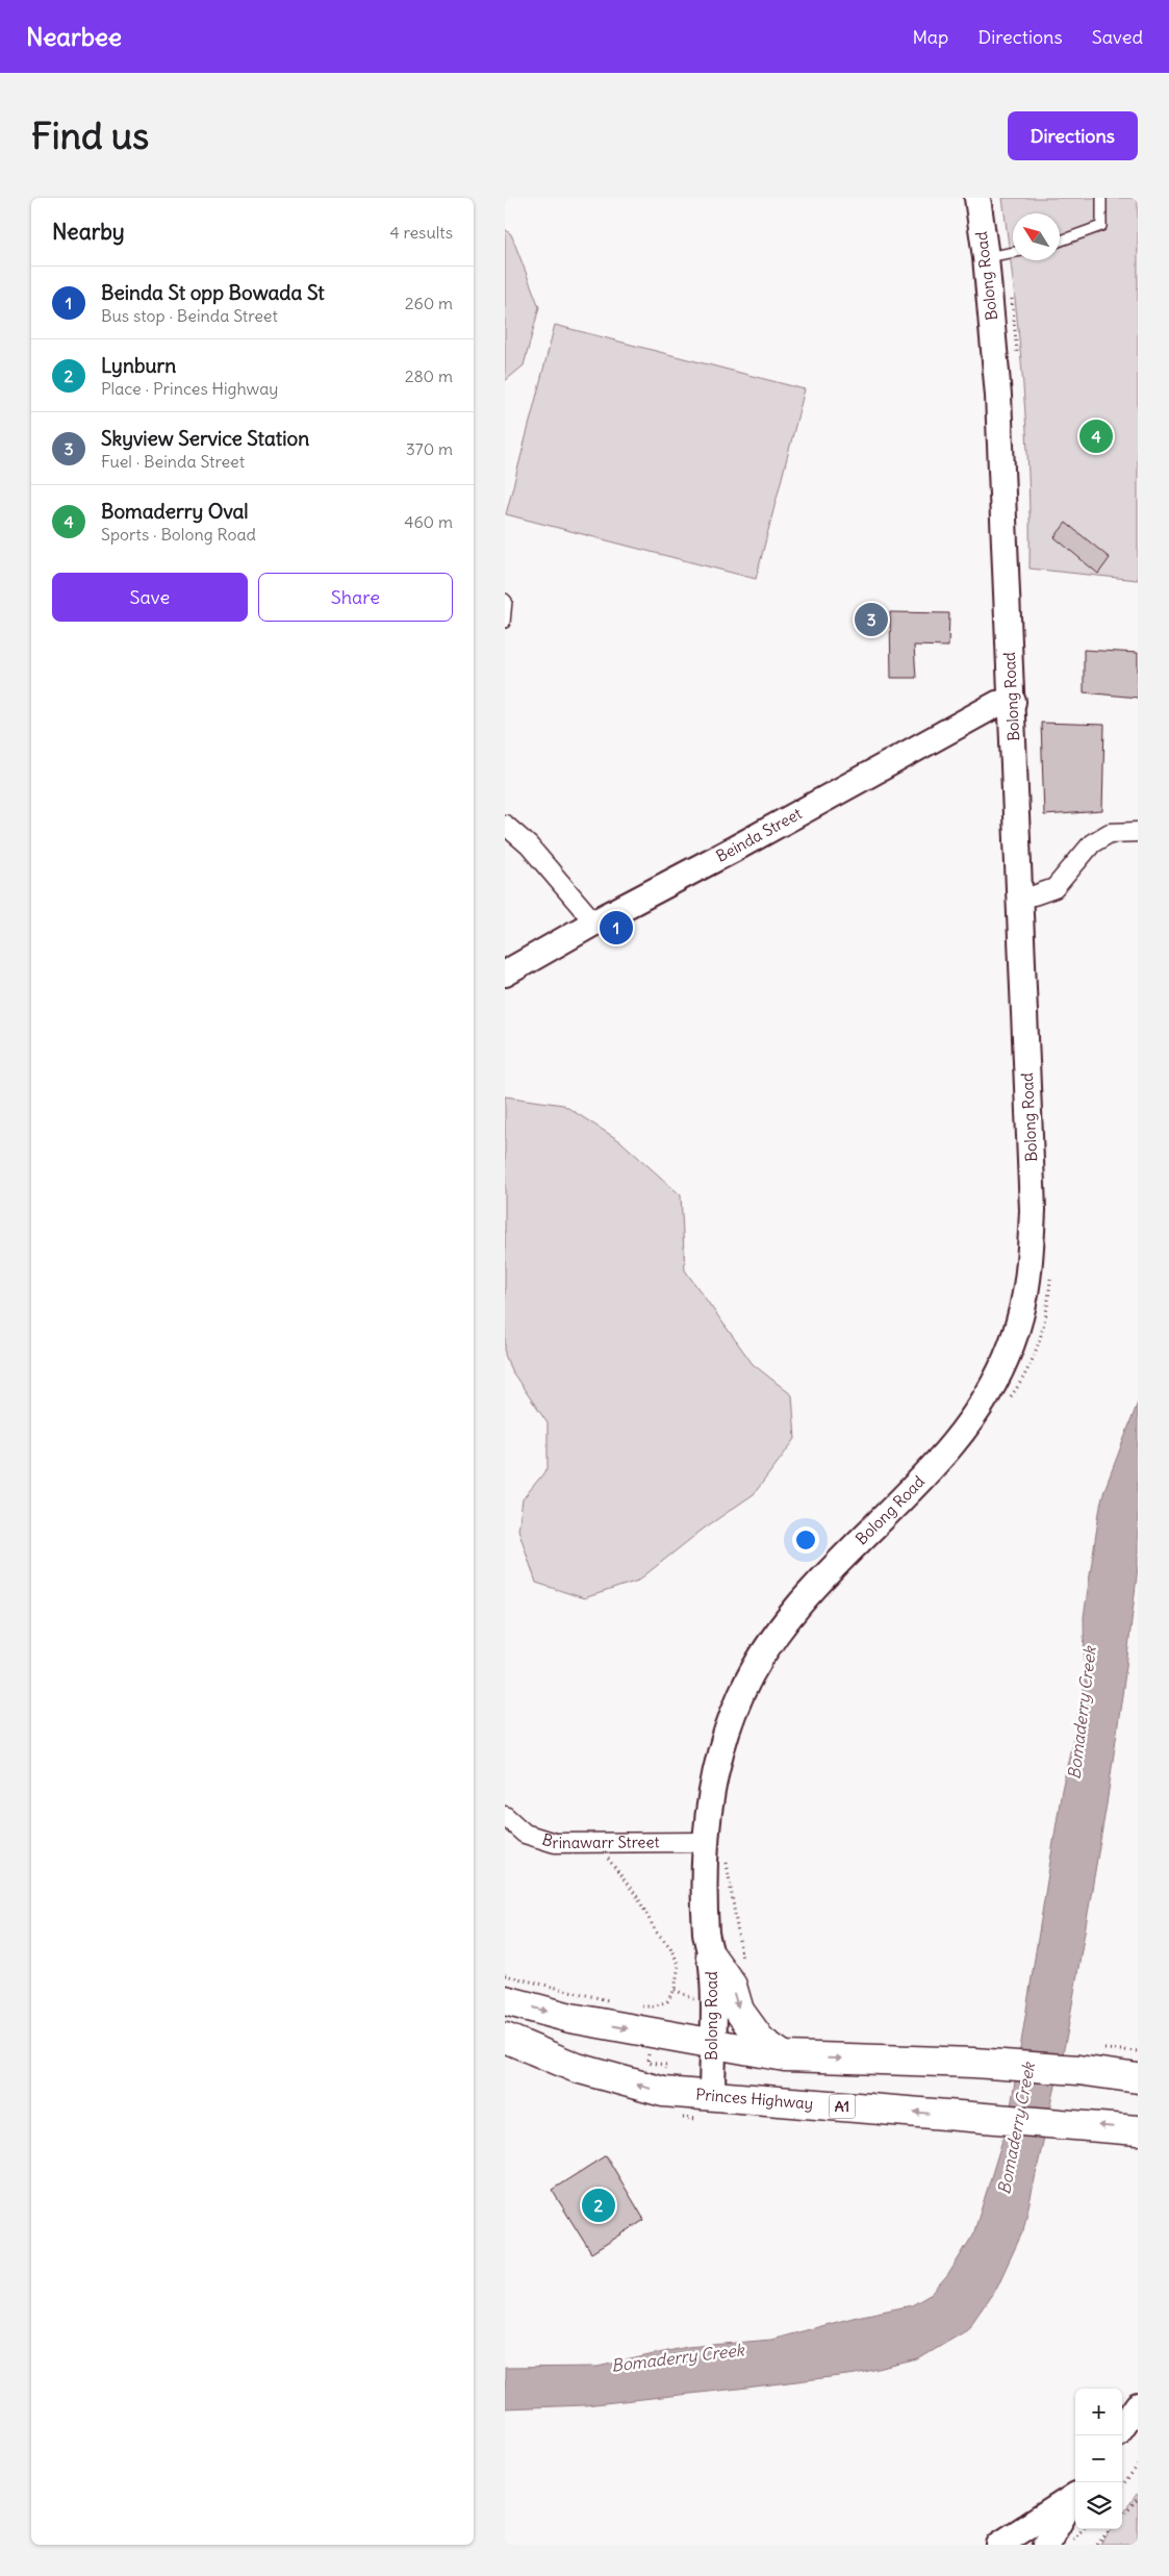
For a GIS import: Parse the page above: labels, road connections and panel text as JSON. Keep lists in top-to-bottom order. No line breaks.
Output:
{"streets":{"highway":["Princes Highway","A1"],"main road":["Bolong Road","Beinda Street"],"street":["Brinawarr Street"]},"crossings":[["Bolong Road","Beinda Street"],["Bolong Road","Brinawarr Street"],["Bolong Road","Princes Highway"]],"water":["Bomaderry Creek"],"north":"top left","page":{"header":"Nearbee","nav":["Map","Directions","Saved"],"buttons":["Directions",["Save","Share"]],"title":"Find us","heading":["Nearby","4 results"],"list":[{"mark":"1","name":"Beinda St opp Bowada St","note":"Bus stop · Beinda Street","value":"260 m"},{"mark":"2","name":"Lynburn","note":"Place · Princes Highway","value":"280 m"},{"mark":"3","name":"Skyview Service Station","note":"Fuel · Beinda Street","value":"370 m"},{"mark":"4","name":"Bomaderry Oval","note":"Sports · Bolong Road","value":"460 m"}],"pins":["4","3","1","2"],"map_buttons":["+","−"]}}
